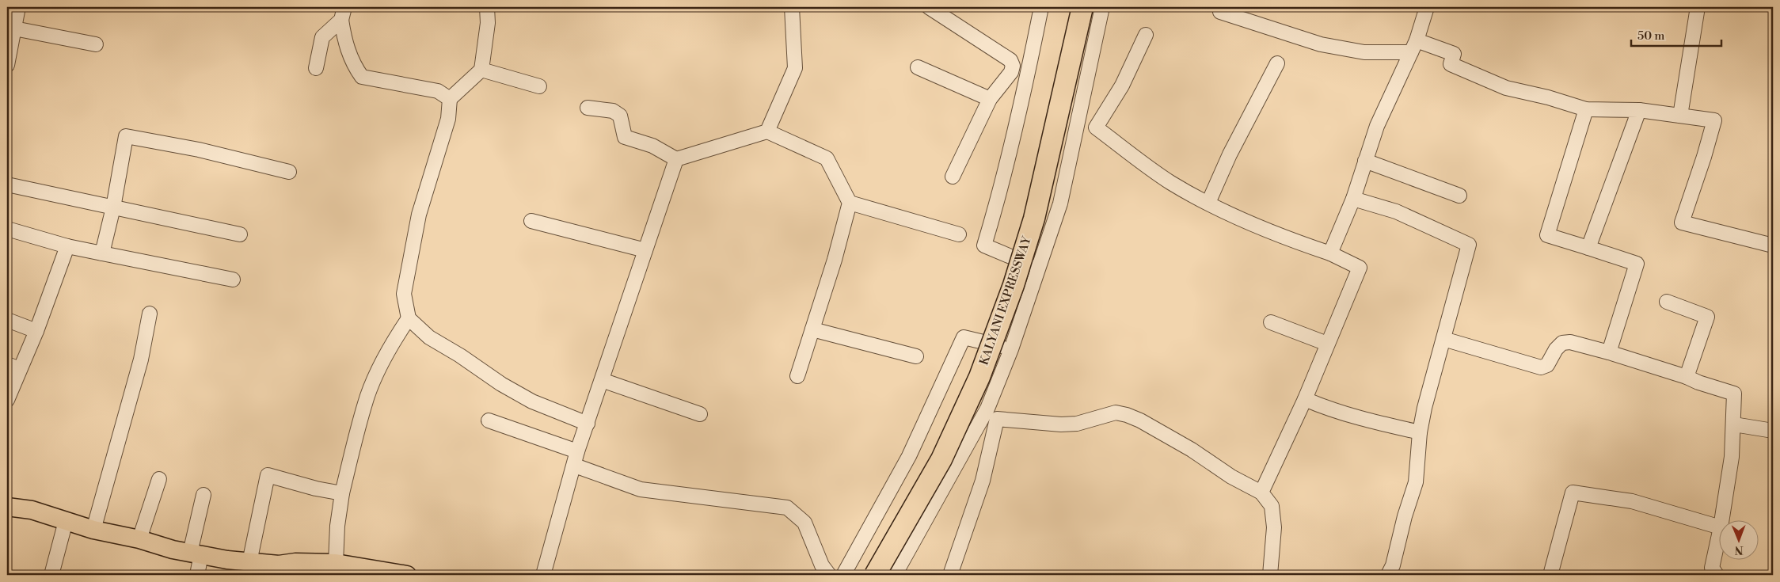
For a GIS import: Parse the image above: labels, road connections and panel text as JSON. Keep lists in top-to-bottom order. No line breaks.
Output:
{"streets":{"highway":["KALYANI EXPRESSWAY"]},"scale_bar":"50 m","north":"bottom"}
